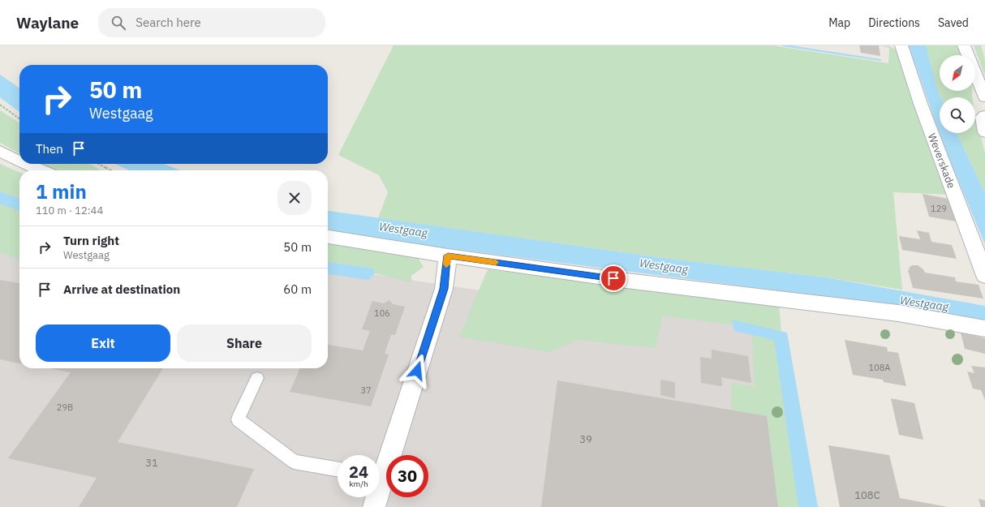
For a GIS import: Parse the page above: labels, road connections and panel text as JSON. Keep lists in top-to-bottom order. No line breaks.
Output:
{"streets":{"street":["Weverskade"]},"water":["Westgaag"],"house_numbers":["129","106","108A","37","29B","39","31","108C"],"north":"bottom left","page":{"header":"Waylane","search":"Search here","nav":["Map","Directions","Saved"],"turn":["50 m","Westgaag"],"then":"Then","heading":["1 min","110 m · 12:44"],"list":[{"name":"Turn right","note":"Westgaag","value":"50 m"},{"name":"Arrive at destination","value":"60 m"}],"buttons":["Exit","Share"],"speed":"24 km/h","limit":"30"}}
